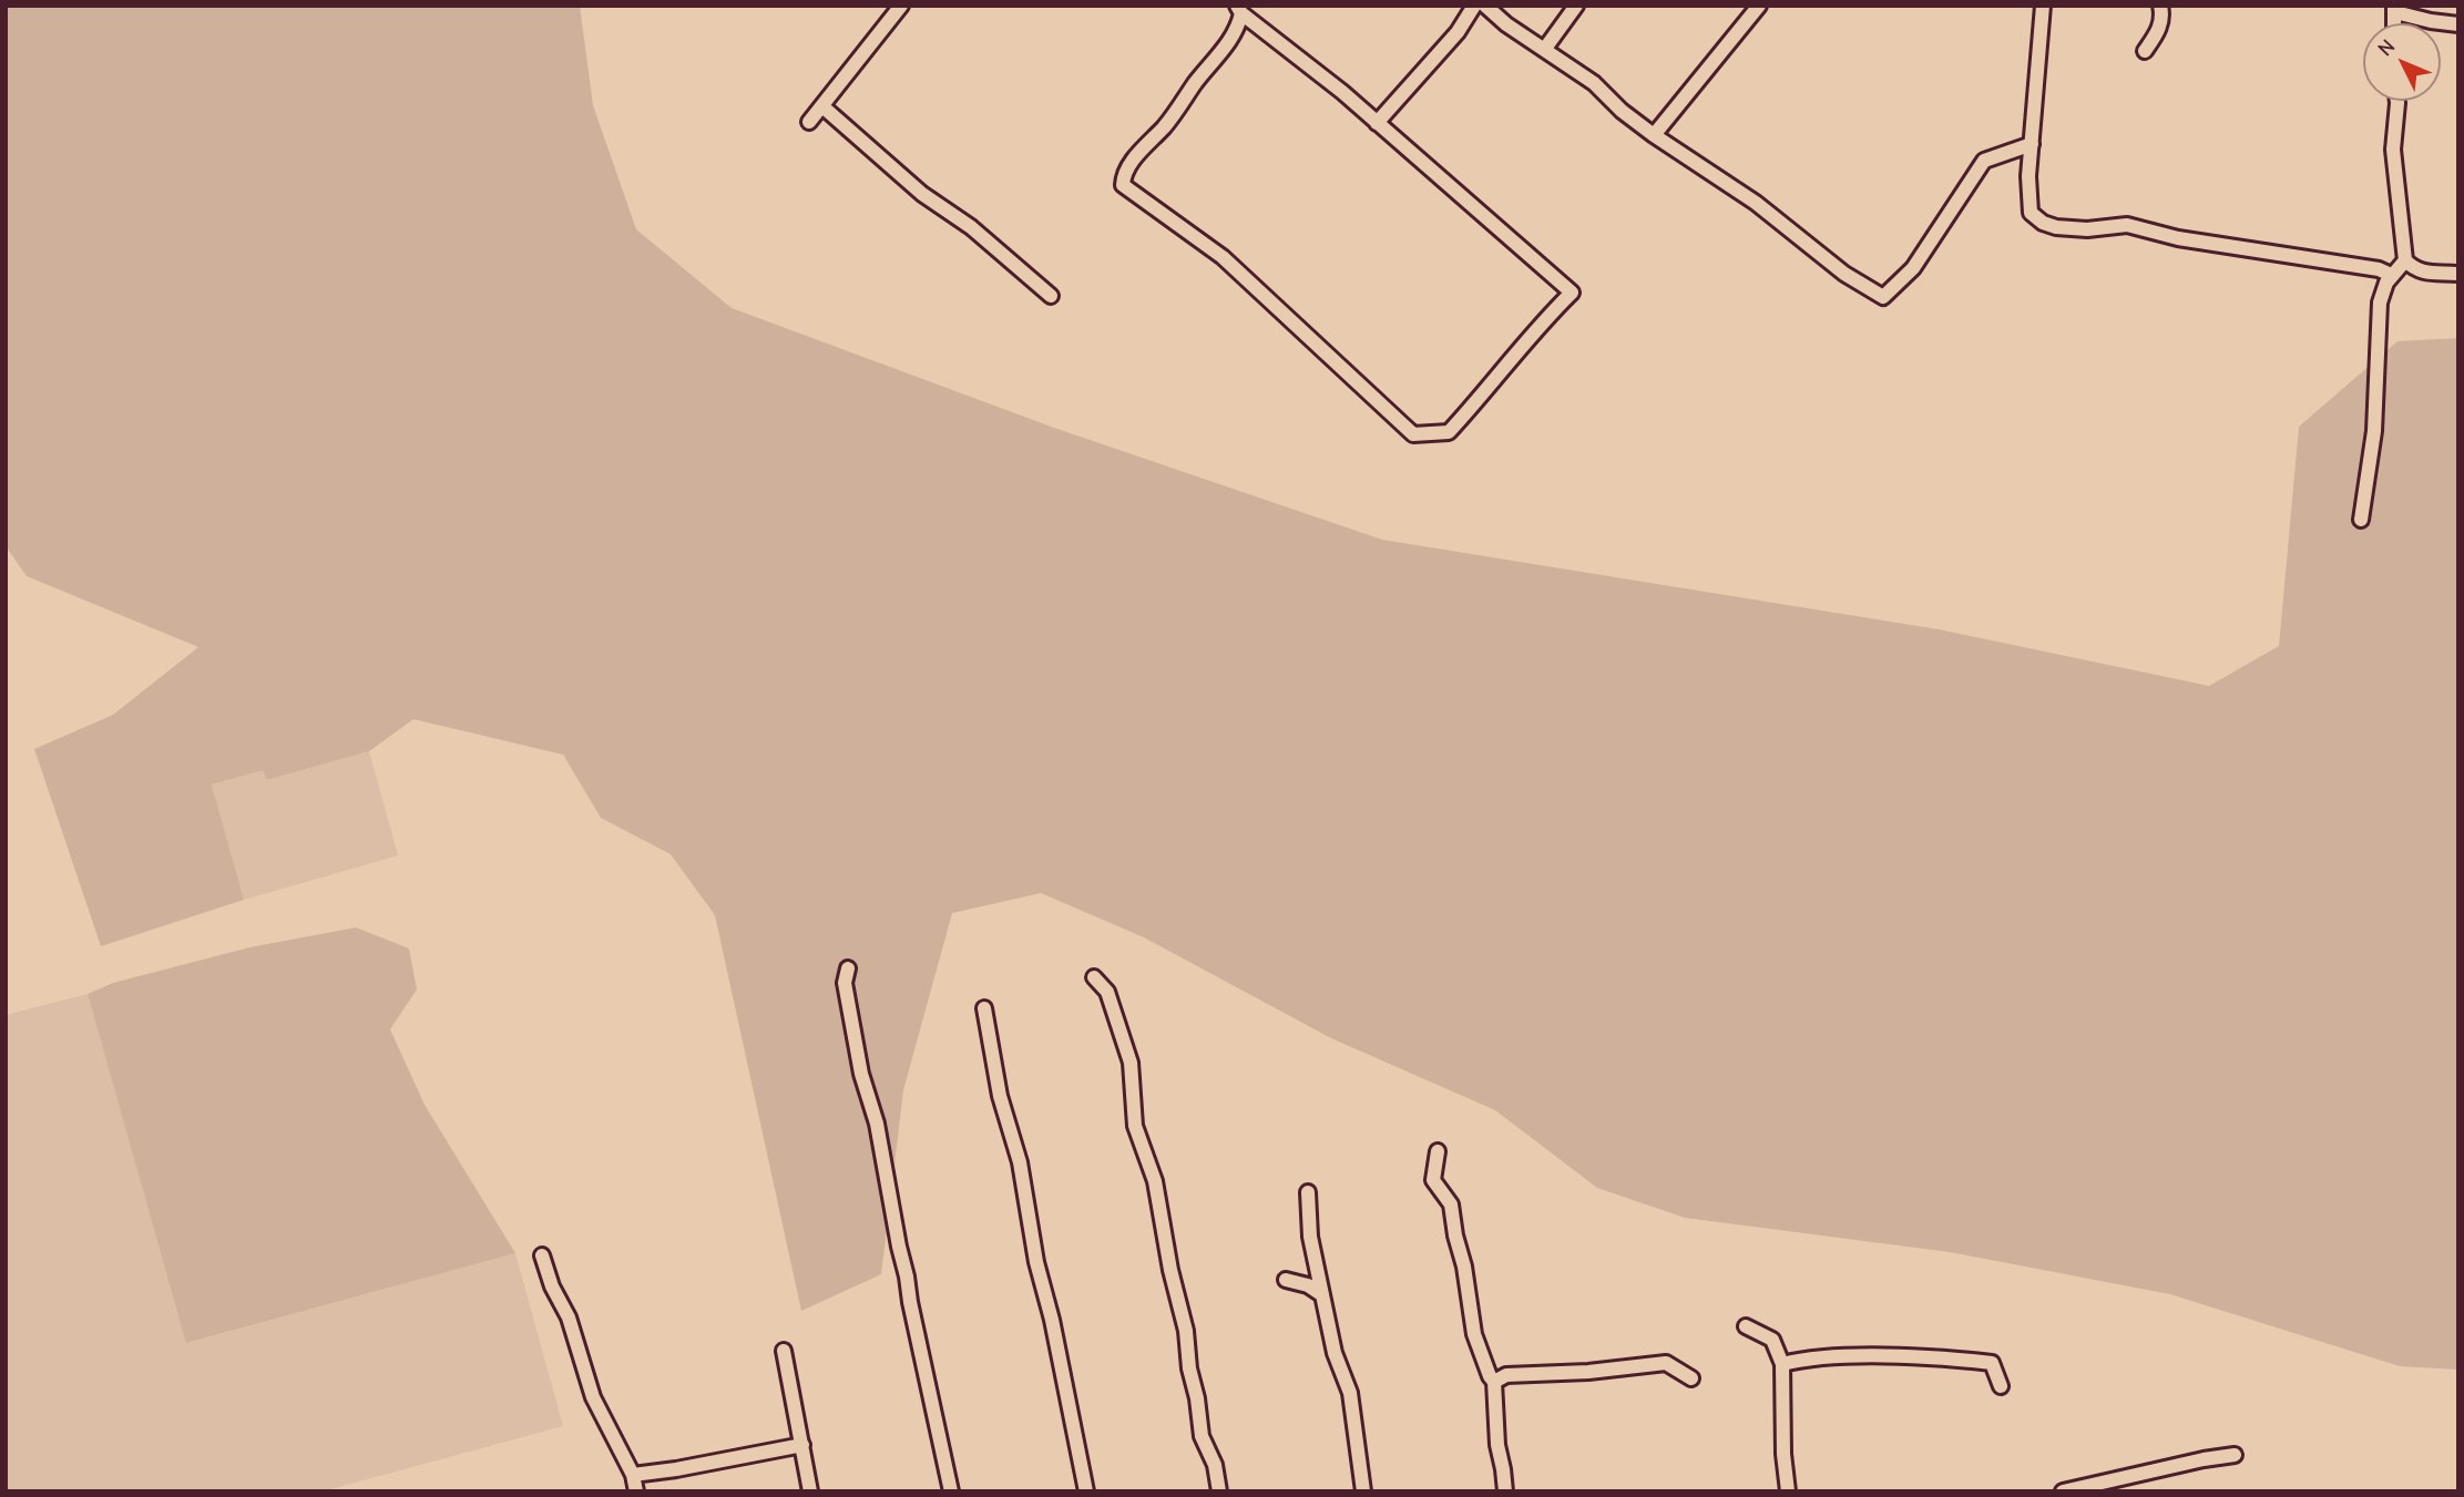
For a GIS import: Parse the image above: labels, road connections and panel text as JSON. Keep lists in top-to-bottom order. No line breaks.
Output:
{"north":"top left"}
